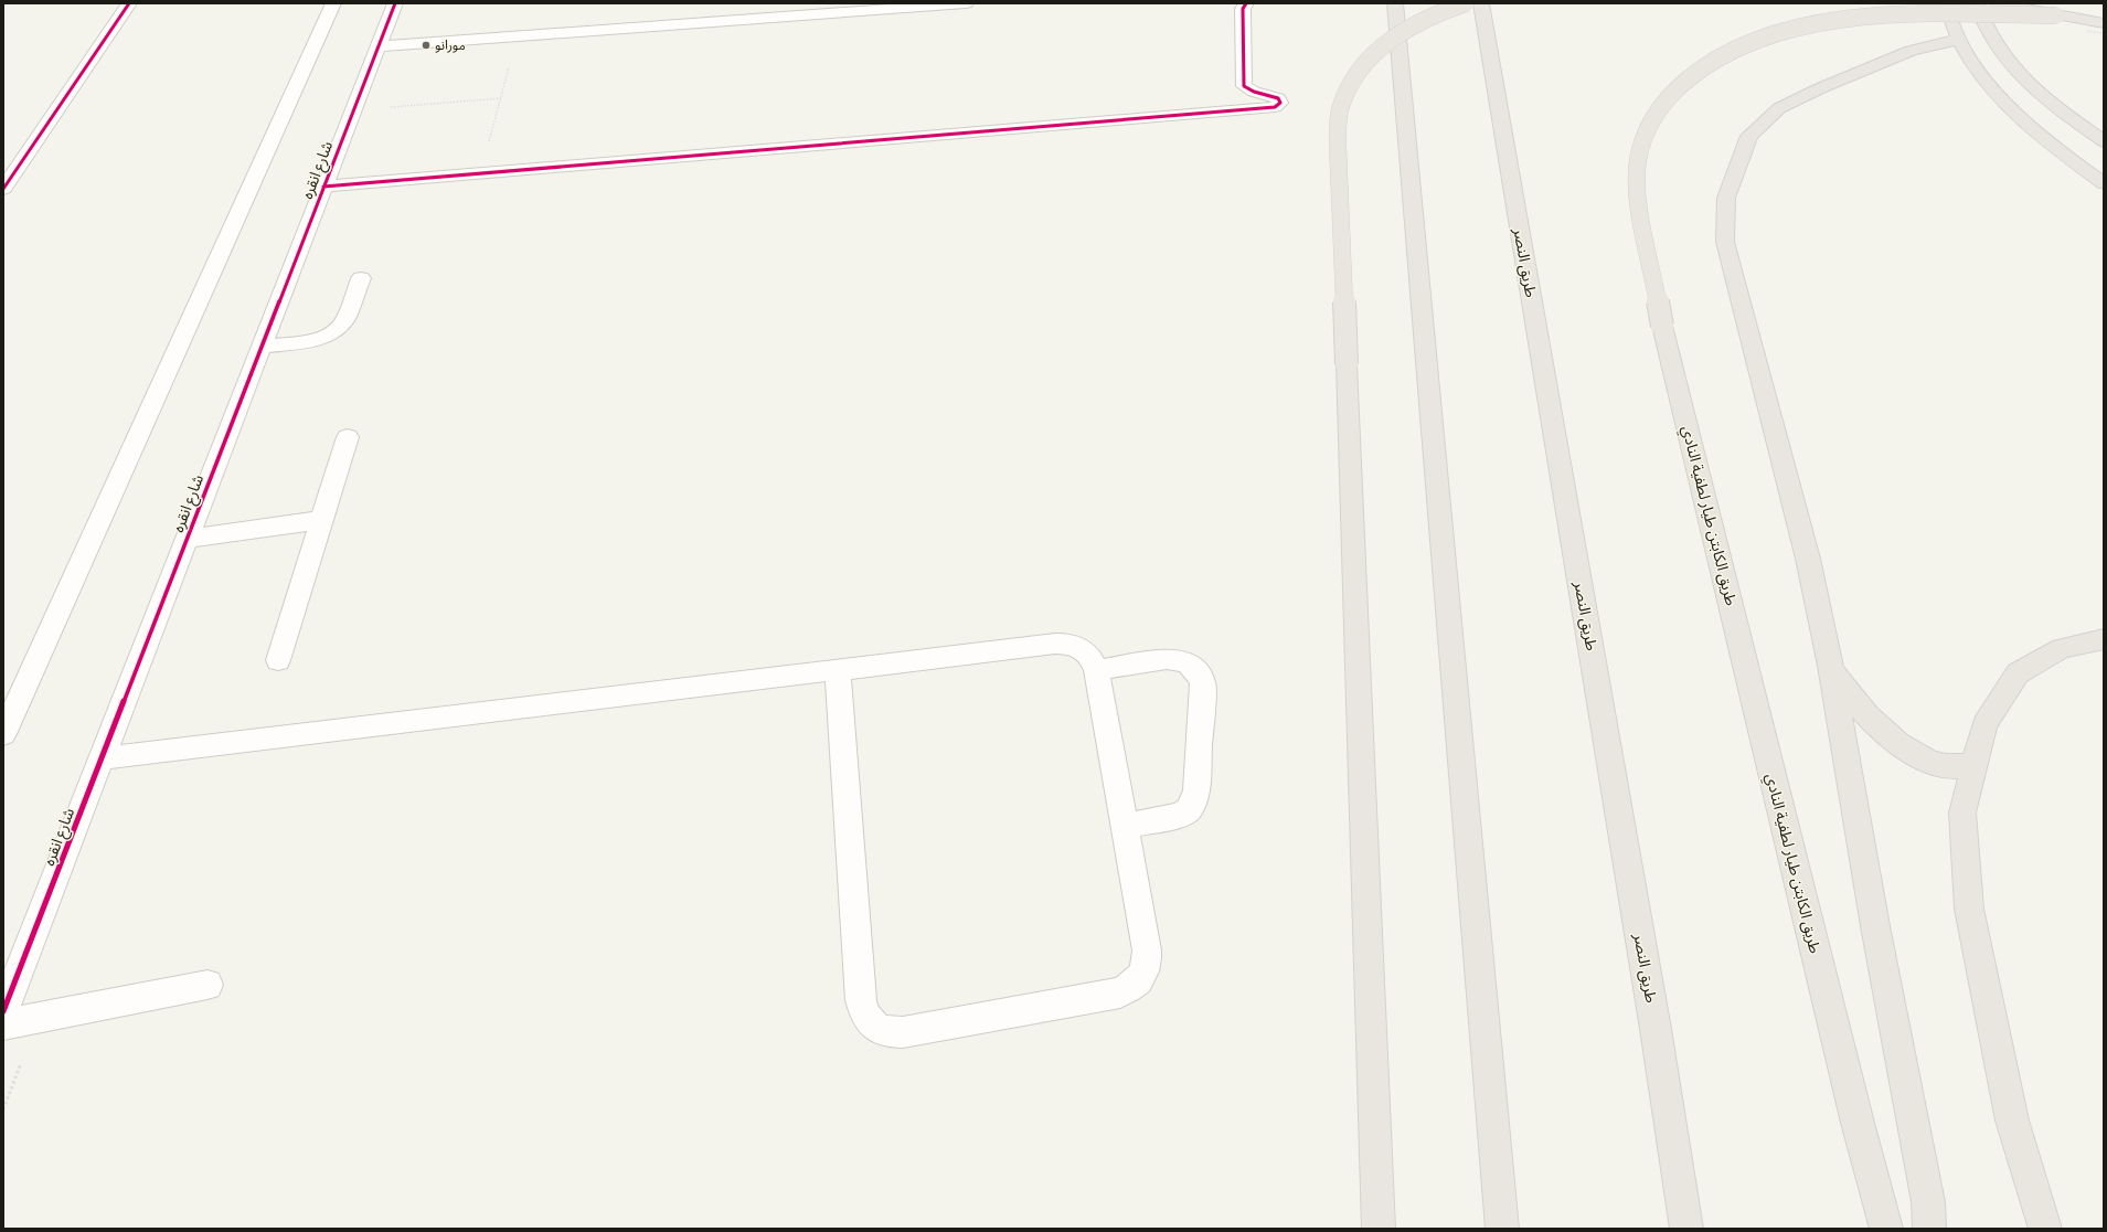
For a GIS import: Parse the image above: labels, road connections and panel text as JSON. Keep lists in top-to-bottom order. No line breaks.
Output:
{"streets":{"main road":["طريق النصر","طريق الكابتن طيار لطفية النادي"],"street":["شارع انقره"]},"places":["مورانو"]}
